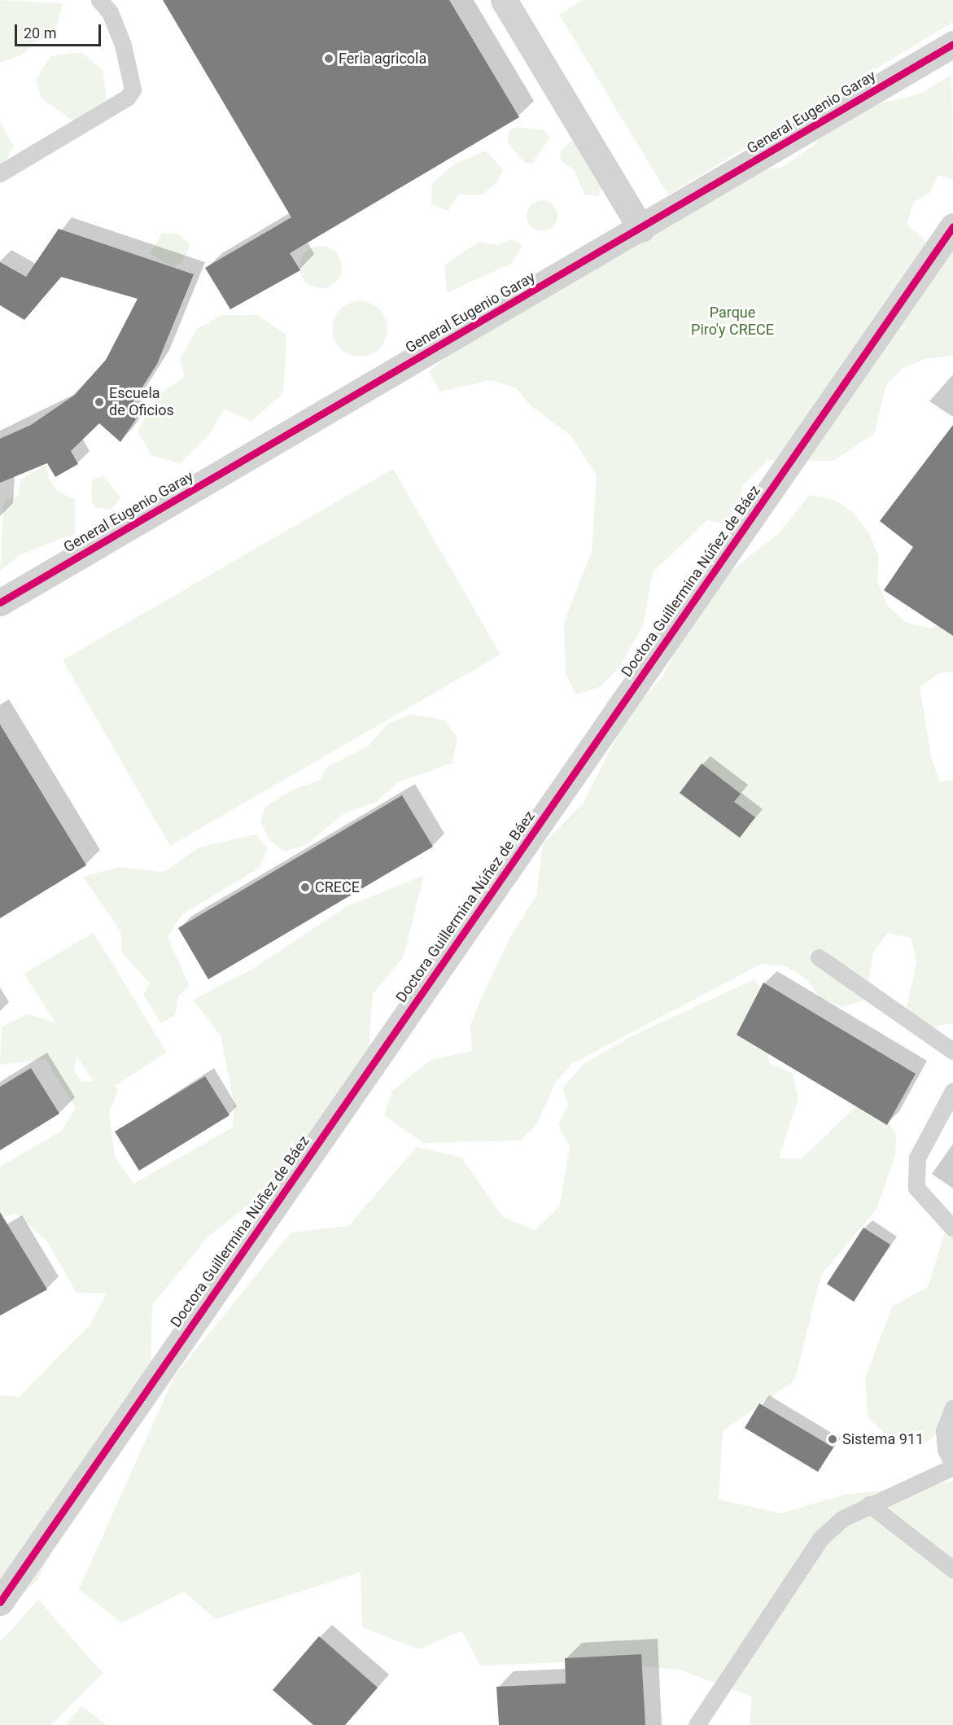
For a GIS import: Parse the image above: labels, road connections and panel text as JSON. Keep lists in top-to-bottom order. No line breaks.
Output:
{"streets":{"street":["General Eugenio Garay","Doctora Guillermina Núñez de Báez"]},"parks":["Parque Piro'y CRECE"],"places":["Feria agricola","Escuela de Oficios","CRECE","Sistema 911"],"scale_bar":"20 m"}
